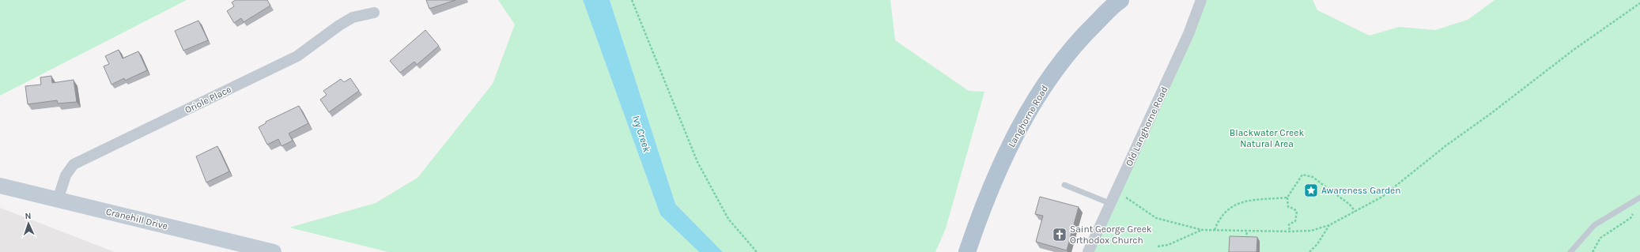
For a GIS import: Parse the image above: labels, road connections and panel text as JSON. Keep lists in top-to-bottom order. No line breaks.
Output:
{"streets":{"main road":["Langhorne Road","Cranehill Drive"],"street":["Oriole Place","Old Langhorne Road"]},"crossings":[["Oriole Place","Cranehill Drive"]],"water":["Ivy Creek"],"parks":["Blackwater Creek Natural Area"],"places":{"place":["Awareness Garden"],"church":["Saint George Greek Orthodox Church"]},"north":"top"}
